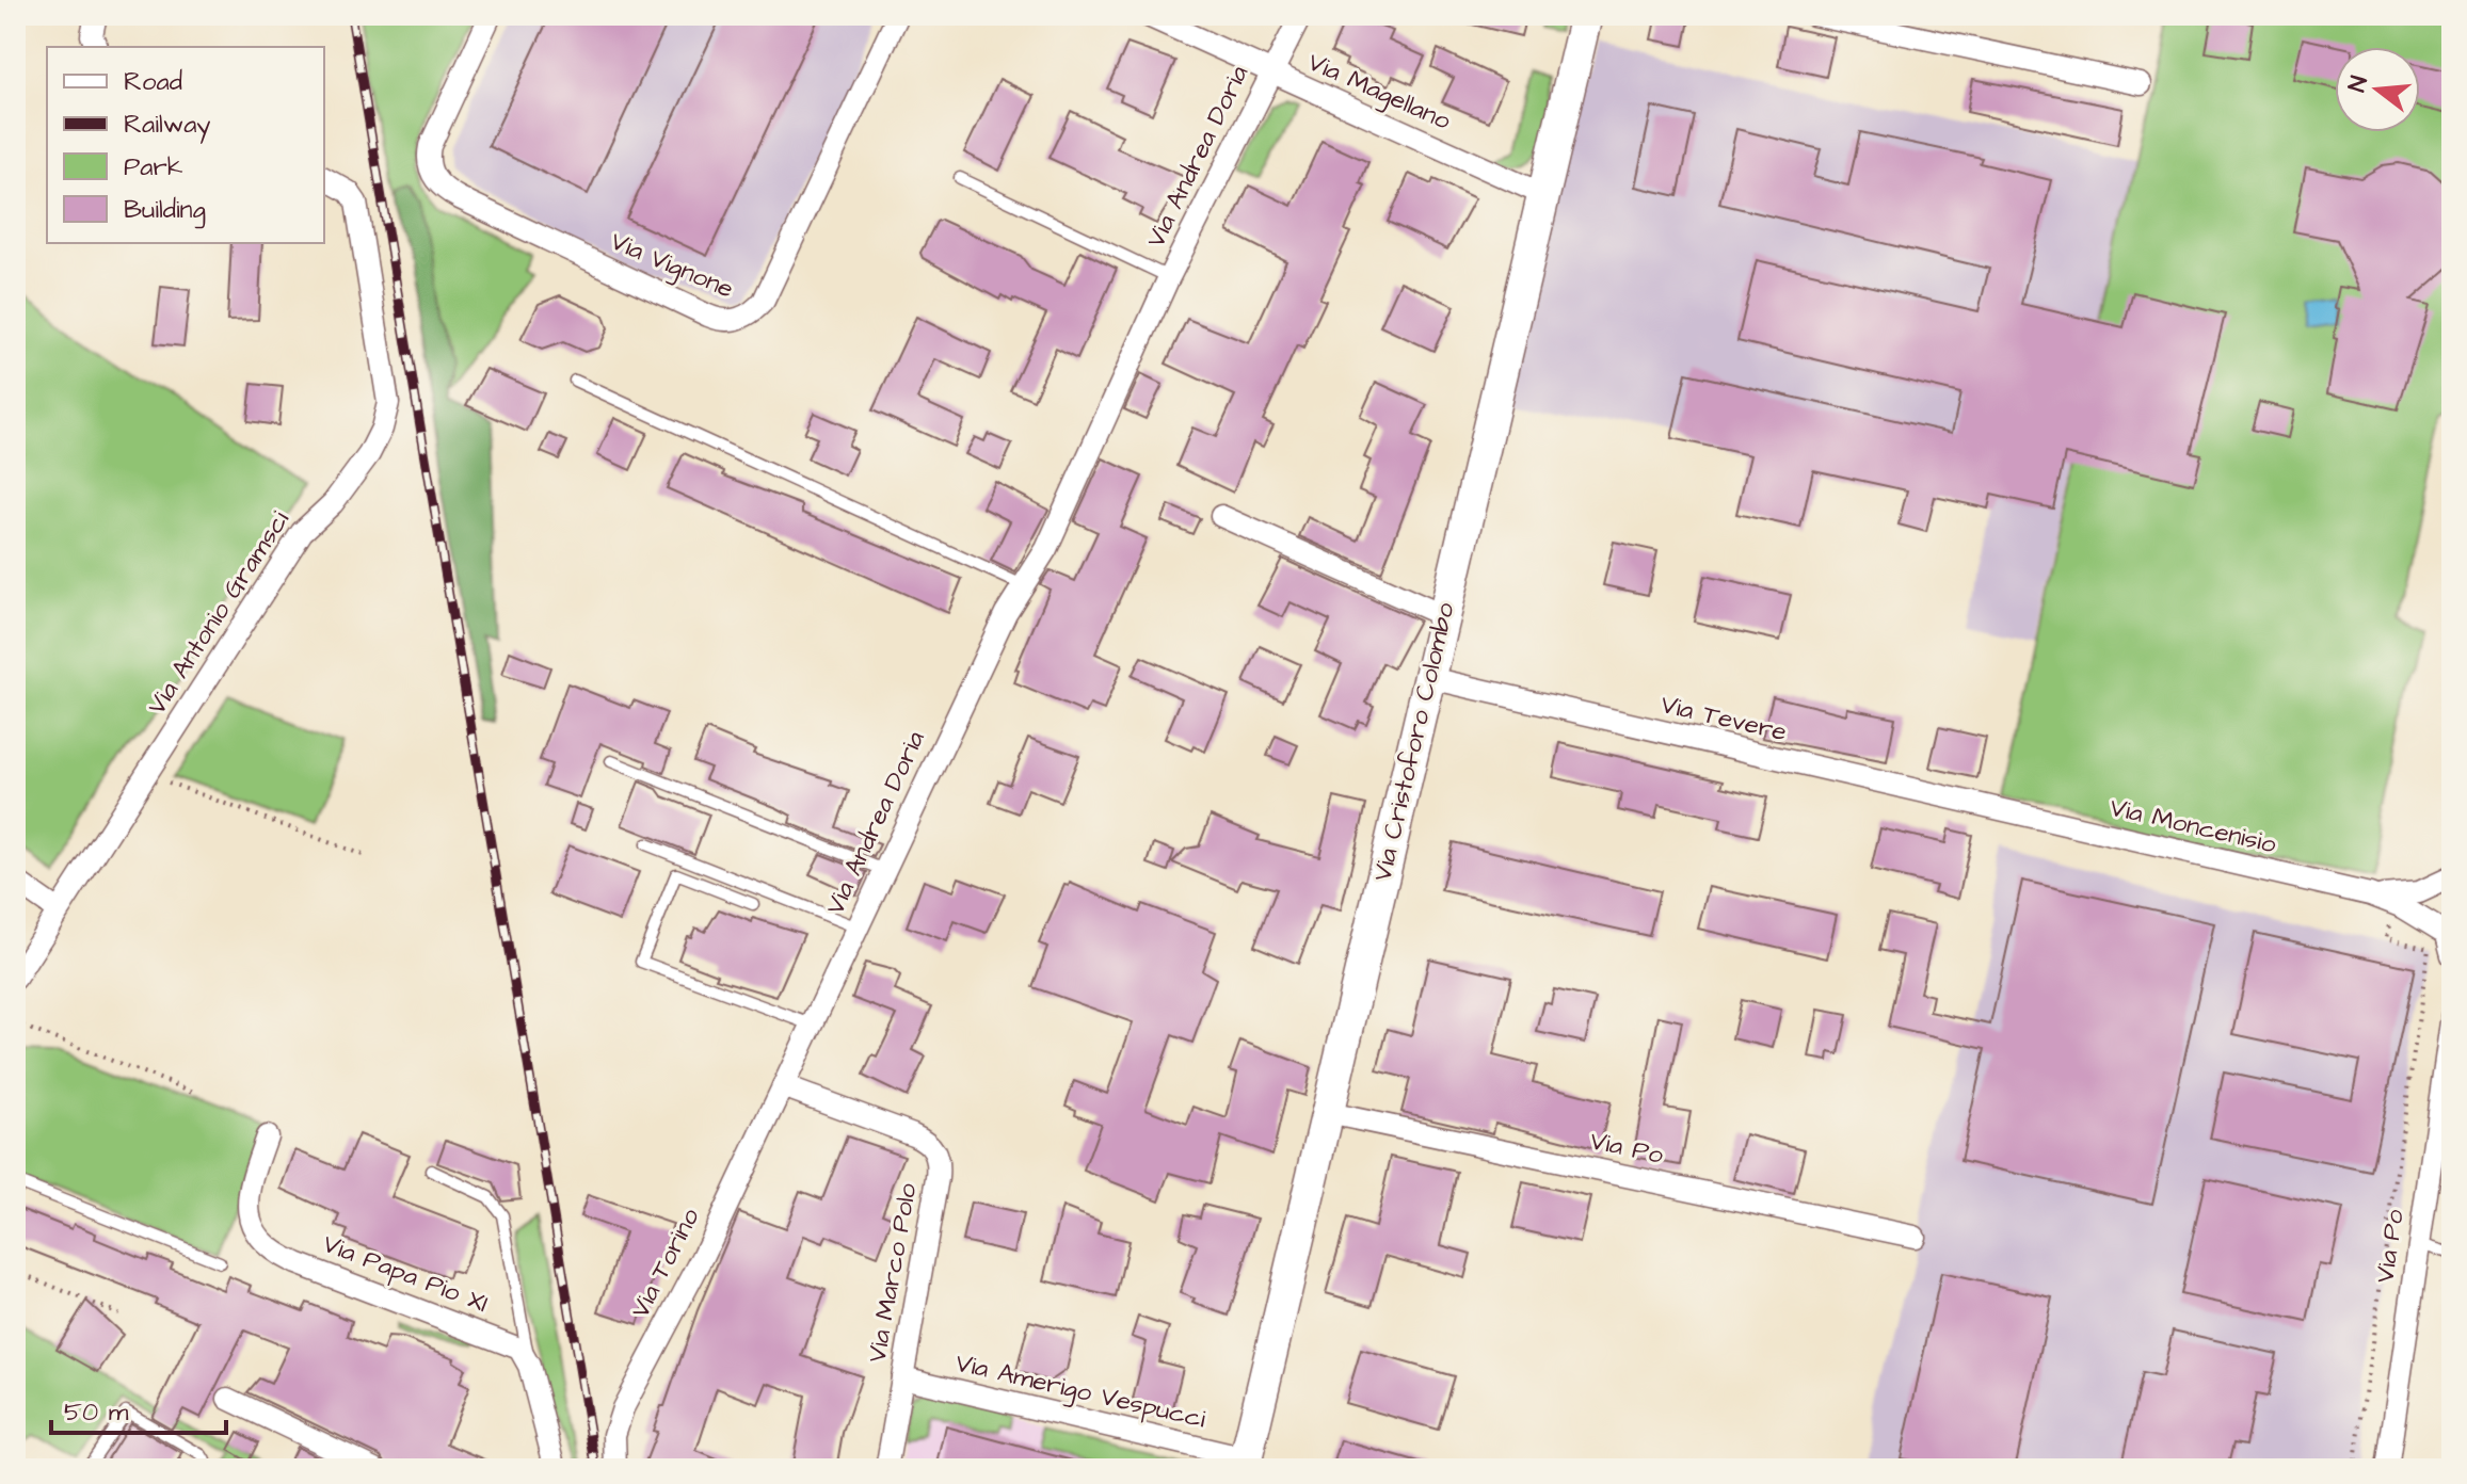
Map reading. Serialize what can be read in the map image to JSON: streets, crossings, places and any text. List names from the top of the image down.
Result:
{
  "streets": {
    "street": [
      "Via Magellano",
      "Via Andrea Doria",
      "Via Vignone",
      "Via Antonio Gramsci",
      "Via Tevere",
      "Via Cristoforo Colombo",
      "Via Moncenisio",
      "Via Po",
      "Via Torino",
      "Via Marco Polo",
      "Via Papa Pio XI",
      "Via Amerigo Vespucci"
    ]
  },
  "crossings": [
    ["Via Magellano", "Via Andrea Doria"],
    ["Via Magellano", "Via Cristoforo Colombo"],
    ["Via Andrea Doria", "Via Torino"],
    ["Via Andrea Doria", "Via Marco Polo"],
    ["Via Tevere", "Via Cristoforo Colombo"],
    ["Via Tevere", "Via Moncenisio"],
    ["Via Cristoforo Colombo", "Via Po"],
    ["Via Cristoforo Colombo", "Via Amerigo Vespucci"],
    ["Via Torino", "Via Marco Polo"],
    ["Via Marco Polo", "Via Amerigo Vespucci"]
  ],
  "legend": [
    "Road",
    "Railway",
    "Park",
    "Building"
  ],
  "scale_bar": "50 m",
  "north": "left"
}
